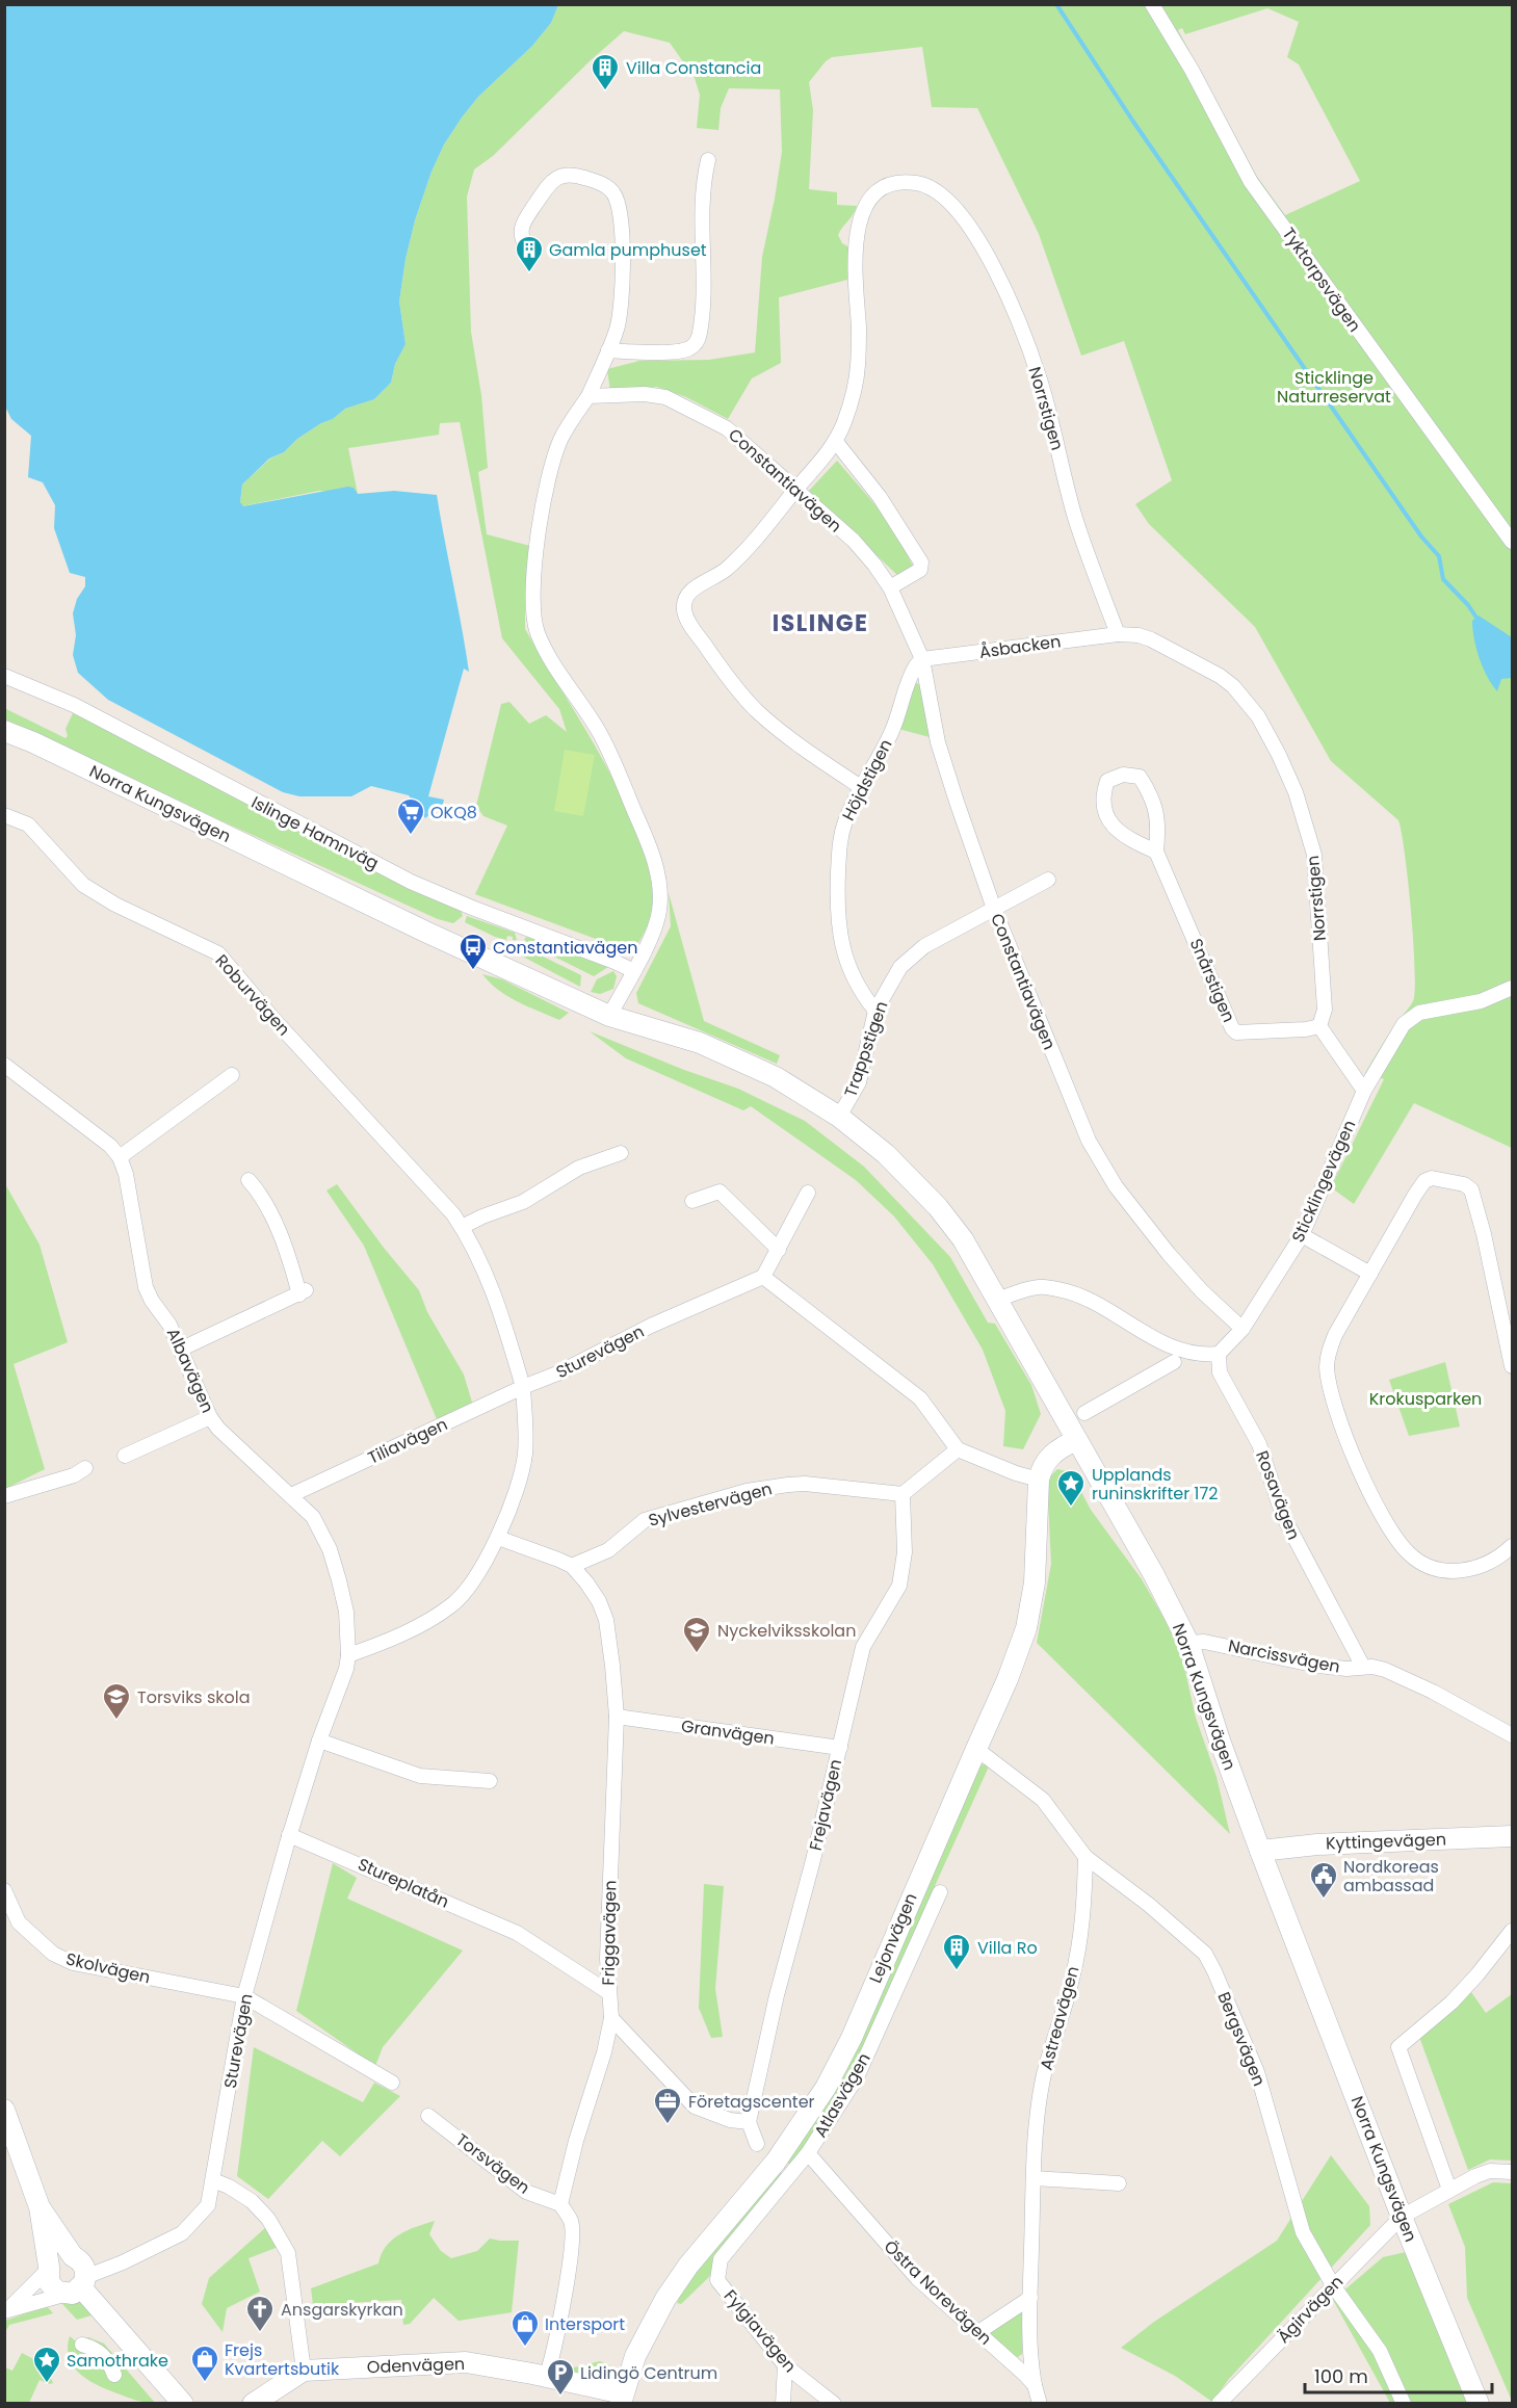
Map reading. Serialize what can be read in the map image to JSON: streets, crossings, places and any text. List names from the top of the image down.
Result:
{
  "streets": {
    "main road": [
      "Norra Kungsvägen",
      "Kyttingevägen",
      "Lejonvägen",
      "Odenvägen"
    ],
    "street": [
      "Tyktorpsvägen",
      "Norrstigen",
      "Constantiavägen",
      "Åsbacken",
      "Höjdstigen",
      "Islinge Hamnväg",
      "Snårstigen",
      "Roburvägen",
      "Trappstigen",
      "Sticklingevägen",
      "Sturevägen",
      "Albavägen",
      "Tiliavägen",
      "Rosavägen",
      "Sylvestervägen",
      "Narcissvägen",
      "Granvägen",
      "Frejavägen",
      "Stureplatån",
      "Friggavägen",
      "Skolvägen",
      "Astreavägen",
      "Bergsvägen",
      "Atlasvägen",
      "Torsvägen",
      "Östra Norevägen",
      "Ägirvägen",
      "Fylgiavägen"
    ]
  },
  "crossings": [
    ["Norrstigen", "Constantiavägen"],
    ["Norrstigen", "Åsbacken"],
    ["Norrstigen", "Höjdstigen"],
    ["Norrstigen", "Snårstigen"],
    ["Constantiavägen", "Åsbacken"],
    ["Constantiavägen", "Höjdstigen"],
    ["Constantiavägen", "Trappstigen"],
    ["Constantiavägen", "Sticklingevägen"],
    ["Åsbacken", "Höjdstigen"],
    ["Höjdstigen", "Trappstigen"],
    ["Norra Kungsvägen", "Trappstigen"],
    ["Norra Kungsvägen", "Narcissvägen"],
    ["Norra Kungsvägen", "Kyttingevägen"],
    ["Norra Kungsvägen", "Lejonvägen"],
    ["Norra Kungsvägen", "Ägirvägen"],
    ["Roburvägen", "Sturevägen"],
    ["Roburvägen", "Tiliavägen"],
    ["Sticklingevägen", "Rosavägen"],
    ["Sturevägen", "Albavägen"],
    ["Sturevägen", "Tiliavägen"],
    ["Sturevägen", "Stureplatån"],
    ["Sturevägen", "Skolvägen"],
    ["Albavägen", "Tiliavägen"],
    ["Rosavägen", "Narcissvägen"],
    ["Sylvestervägen", "Frejavägen"],
    ["Sylvestervägen", "Friggavägen"],
    ["Granvägen", "Frejavägen"],
    ["Granvägen", "Friggavägen"],
    ["Stureplatån", "Friggavägen"],
    ["Friggavägen", "Torsvägen"],
    ["Lejonvägen", "Bergsvägen"],
    ["Lejonvägen", "Odenvägen"],
    ["Astreavägen", "Bergsvägen"],
    ["Astreavägen", "Östra Norevägen"],
    ["Bergsvägen", "Ägirvägen"],
    ["Atlasvägen", "Östra Norevägen"],
    ["Atlasvägen", "Fylgiavägen"]
  ],
  "districts": ["ISLINGE"],
  "parks": ["Sticklinge Naturreservat", "Krokusparken"],
  "places": {
    "building": ["Villa Constancia", "Gamla pumphuset", "Villa Ro"],
    "supermarket": ["OKQ8"],
    "bus stop": ["Constantiavägen"],
    "place": ["Upplands runinskrifter 172", "Samothrake"],
    "school or university": ["Nyckelviksskolan", "Torsviks skola"],
    "public building": ["Nordkoreas ambassad"],
    "office": ["Företagscenter"],
    "church": ["Ansgarskyrkan"],
    "shop": ["Intersport", "Frejs Kvartertsbutik"],
    "parking": ["Lidingö Centrum"]
  },
  "scale_bar": "100 m"
}
